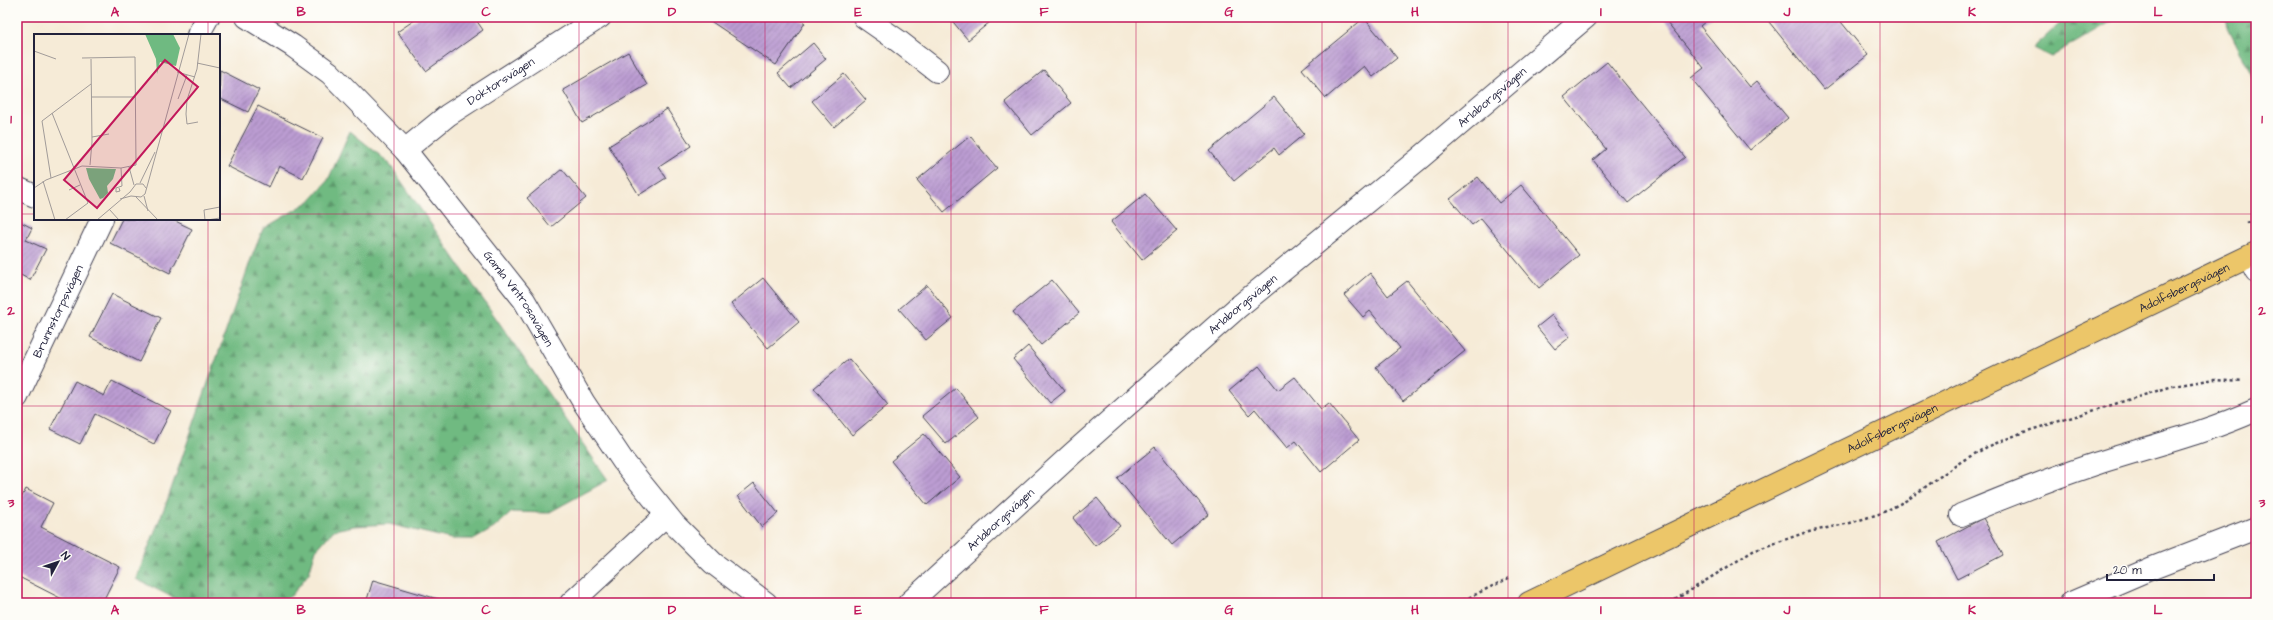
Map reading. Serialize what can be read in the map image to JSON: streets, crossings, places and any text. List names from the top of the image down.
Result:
{
  "streets": {
    "main road": ["Adolfsbergsvägen"],
    "street": [
      "Doktorsvägen",
      "Arlaborgsvägen",
      "Gamla Vintrosavägen",
      "Brunnstorpsvägen"
    ]
  },
  "crossings": [
    ["Doktorsvägen", "Gamla Vintrosavägen"]
  ],
  "scale_bar": "20 m",
  "north": "top right",
  "grid": {
    "columns": [
      "A",
      "B",
      "C",
      "D",
      "E",
      "F",
      "G",
      "H",
      "I",
      "J",
      "K",
      "L"
    ],
    "rows": ["1", "2", "3"]
  }
}
